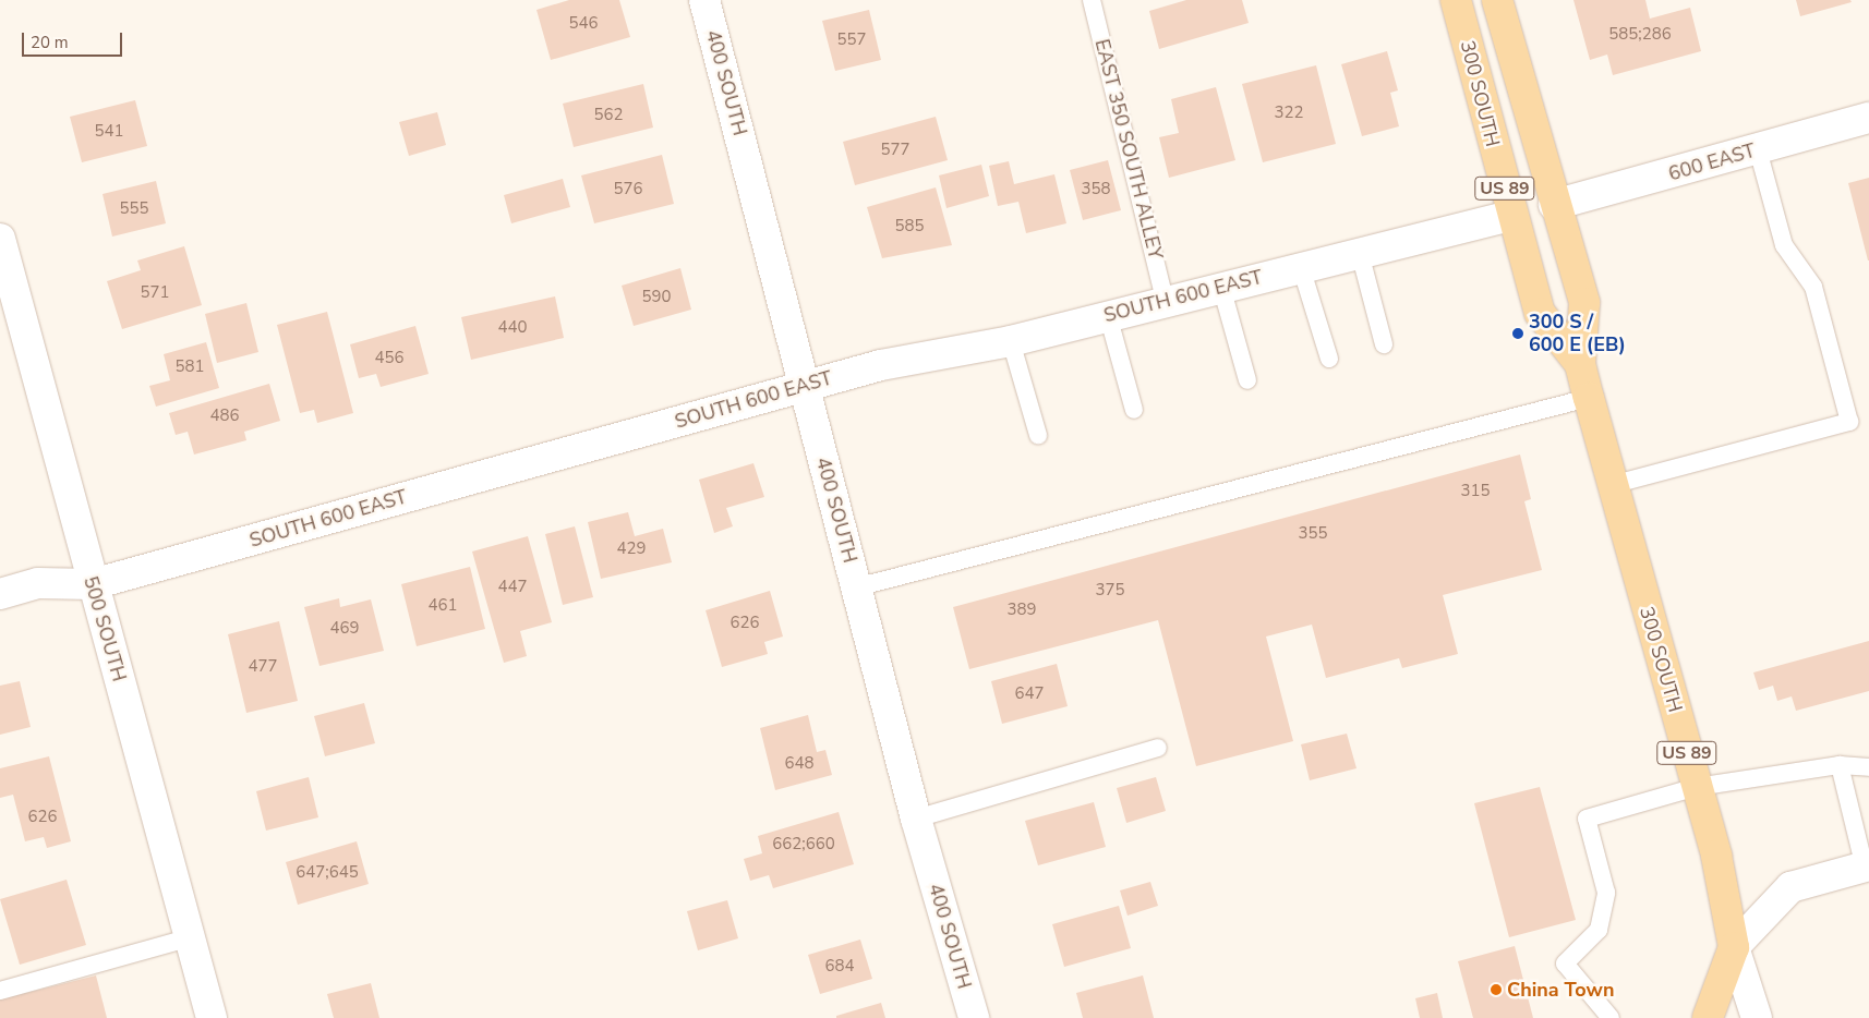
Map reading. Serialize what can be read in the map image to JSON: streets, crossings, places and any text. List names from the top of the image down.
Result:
{
  "streets": {
    "main road": ["300 SOUTH", "US 89"],
    "street": [
      "400 SOUTH",
      "600 EAST",
      "SOUTH 600 EAST",
      "500 SOUTH"
    ],
    "lane": ["EAST 350 SOUTH ALLEY"]
  },
  "crossings": [
    ["400 SOUTH", "SOUTH 600 EAST"],
    ["300 SOUTH", "600 EAST"],
    ["300 SOUTH", "SOUTH 600 EAST"],
    ["EAST 350 SOUTH ALLEY", "SOUTH 600 EAST"],
    ["SOUTH 600 EAST", "500 SOUTH"]
  ],
  "places": ["300 S / 600 E (EB)", "China Town"],
  "house_numbers": [
    "546",
    "585;286",
    "557",
    "322",
    "562",
    "541",
    "577",
    "576",
    "358",
    "555",
    "585",
    "571",
    "590",
    "440",
    "456",
    "581",
    "486",
    "315",
    "355",
    "429",
    "447",
    "375",
    "461",
    "389",
    "626",
    "469",
    "477",
    "647",
    "648",
    "626",
    "662;660",
    "647;645",
    "684"
  ],
  "scale_bar": "20 m"
}
